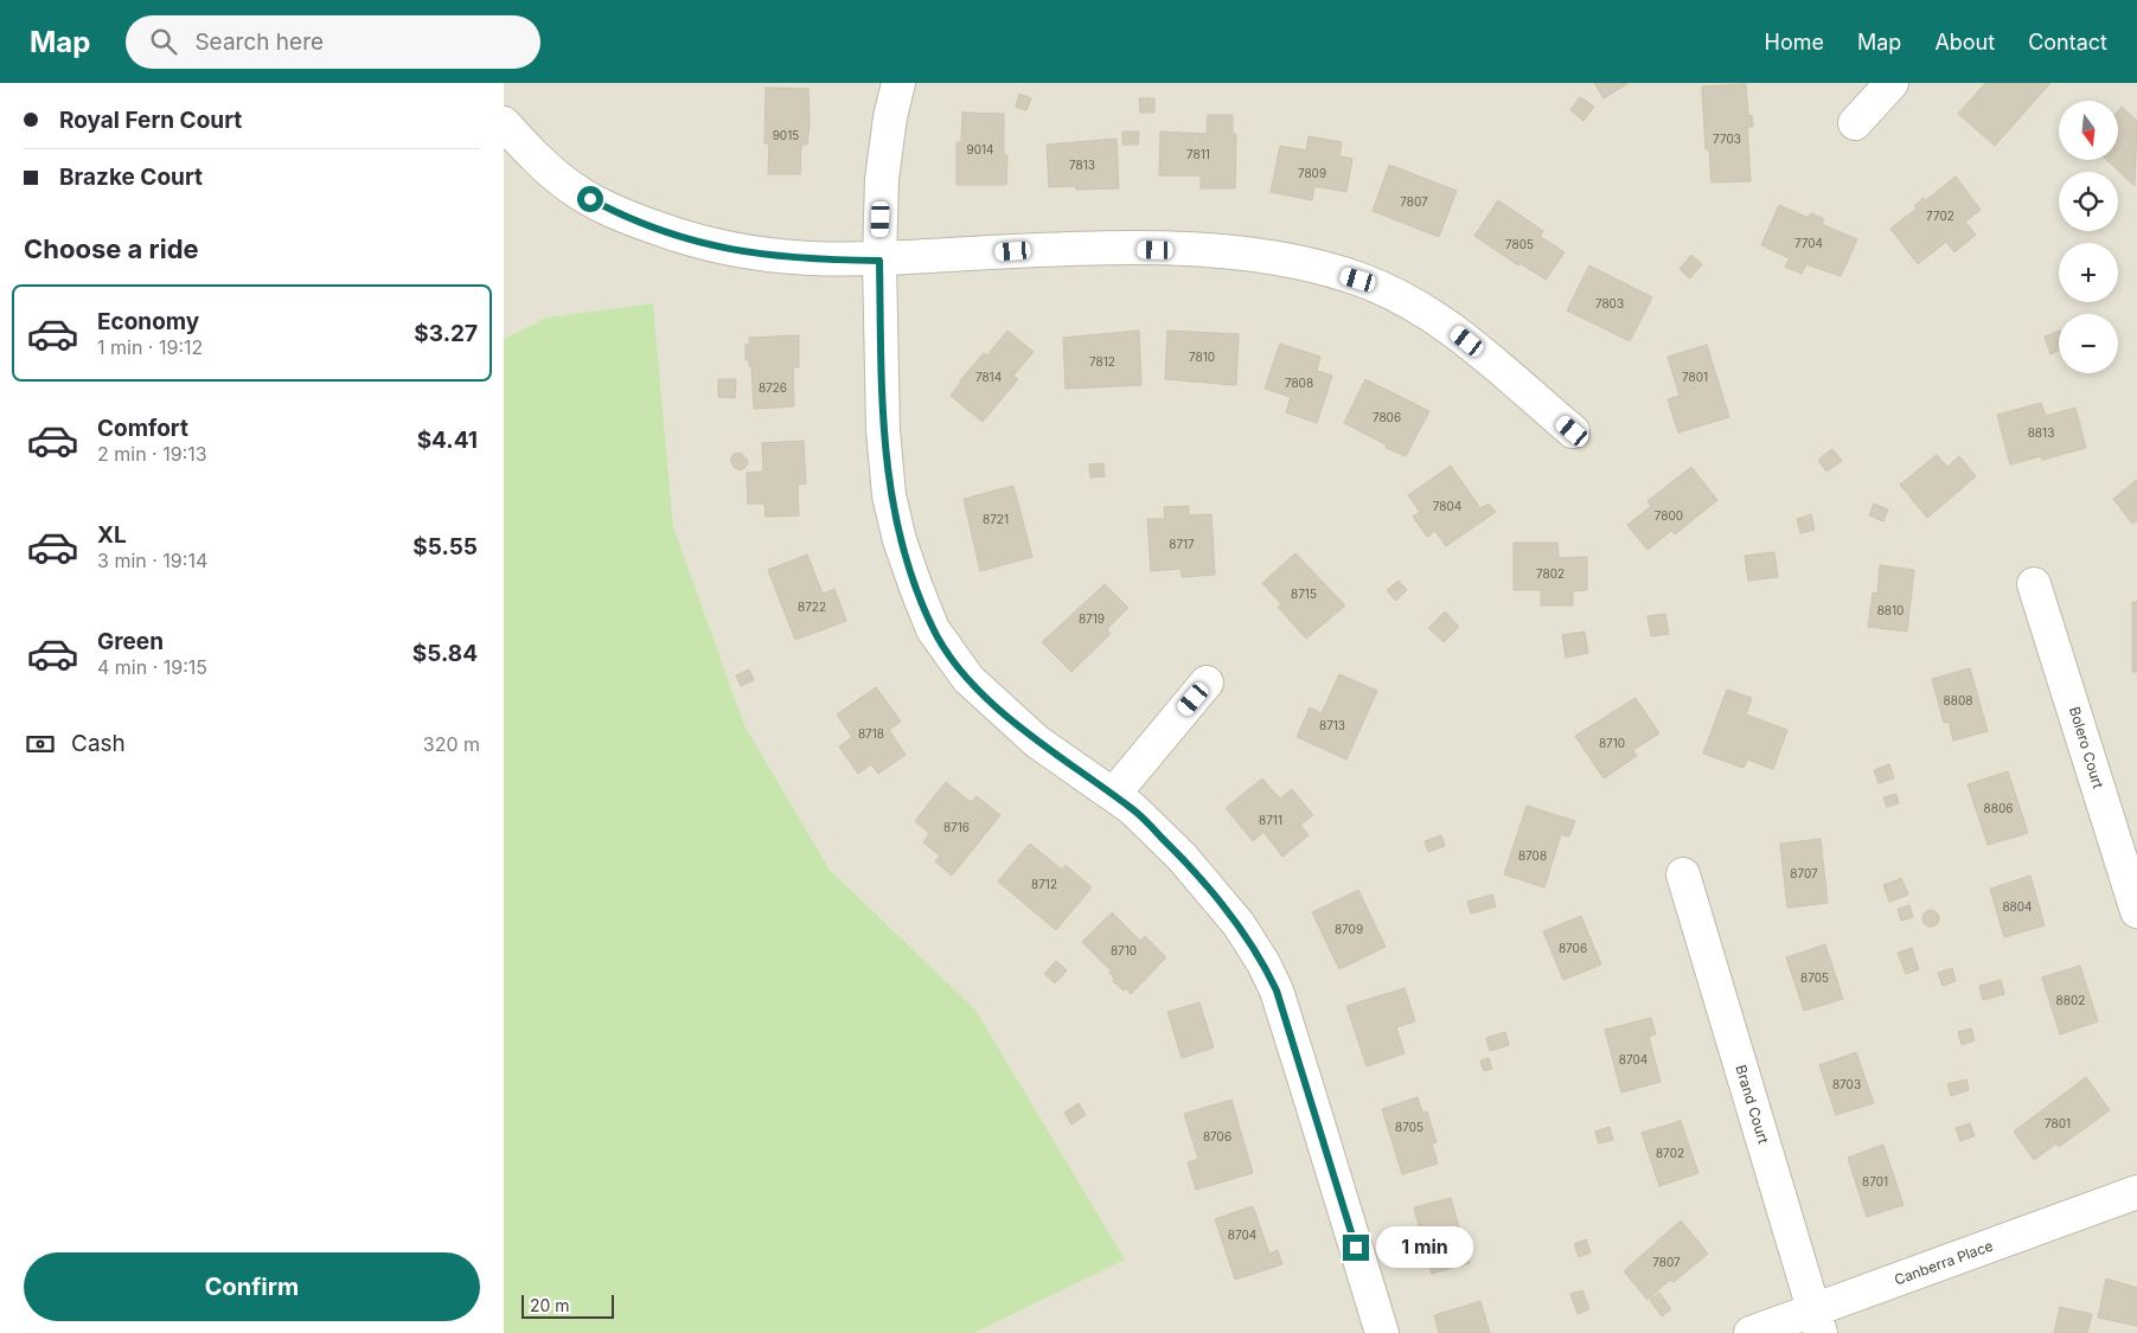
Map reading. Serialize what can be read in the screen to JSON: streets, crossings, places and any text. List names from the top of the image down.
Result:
{
  "streets": {
    "street": ["Bolero Court", "Brand Court", "Canberra Place"]
  },
  "crossings": [
    ["Brand Court", "Canberra Place"]
  ],
  "house_numbers": [
    "9015",
    "7703",
    "9014",
    "7811",
    "7813",
    "7809",
    "7807",
    "7702",
    "7704",
    "7805",
    "7803",
    "7810",
    "7812",
    "7814",
    "7801",
    "7808",
    "8726",
    "7806",
    "8813",
    "7804",
    "7800",
    "8721",
    "8717",
    "7802",
    "8715",
    "8722",
    "8810",
    "8719",
    "8808",
    "8713",
    "8718",
    "8710",
    "8806",
    "8711",
    "8716",
    "8708",
    "8707",
    "8712",
    "8804",
    "8709",
    "8706",
    "8710",
    "8705",
    "8802",
    "8704",
    "8703",
    "7801",
    "8705",
    "8706",
    "8702",
    "8701",
    "8704",
    "7807"
  ],
  "scale_bar": "20 m",
  "north": "bottom",
  "page": {
    "header": "Map",
    "search": "Search here",
    "nav": [
      "Home",
      "Map",
      "About",
      "Contact"
    ],
    "banner": ["Royal Fern Court", "Brazke Court"],
    "map_buttons": ["+", "−"],
    "heading": "Choose a ride",
    "list": [
      {
        "name": "Economy",
        "note": "1 min · 19:12",
        "value": "$3.27"
      },
      {
        "name": "Comfort",
        "note": "2 min · 19:13",
        "value": "$4.41"
      },
      {
        "name": "XL",
        "note": "3 min · 19:14",
        "value": "$5.55"
      },
      {
        "name": "Green",
        "note": "4 min · 19:15",
        "value": "$5.84"
      }
    ],
    "pay": ["Cash", "320 m"],
    "bubble": "1 min",
    "buttons": "Confirm",
    "scale": "20 m"
  }
}
